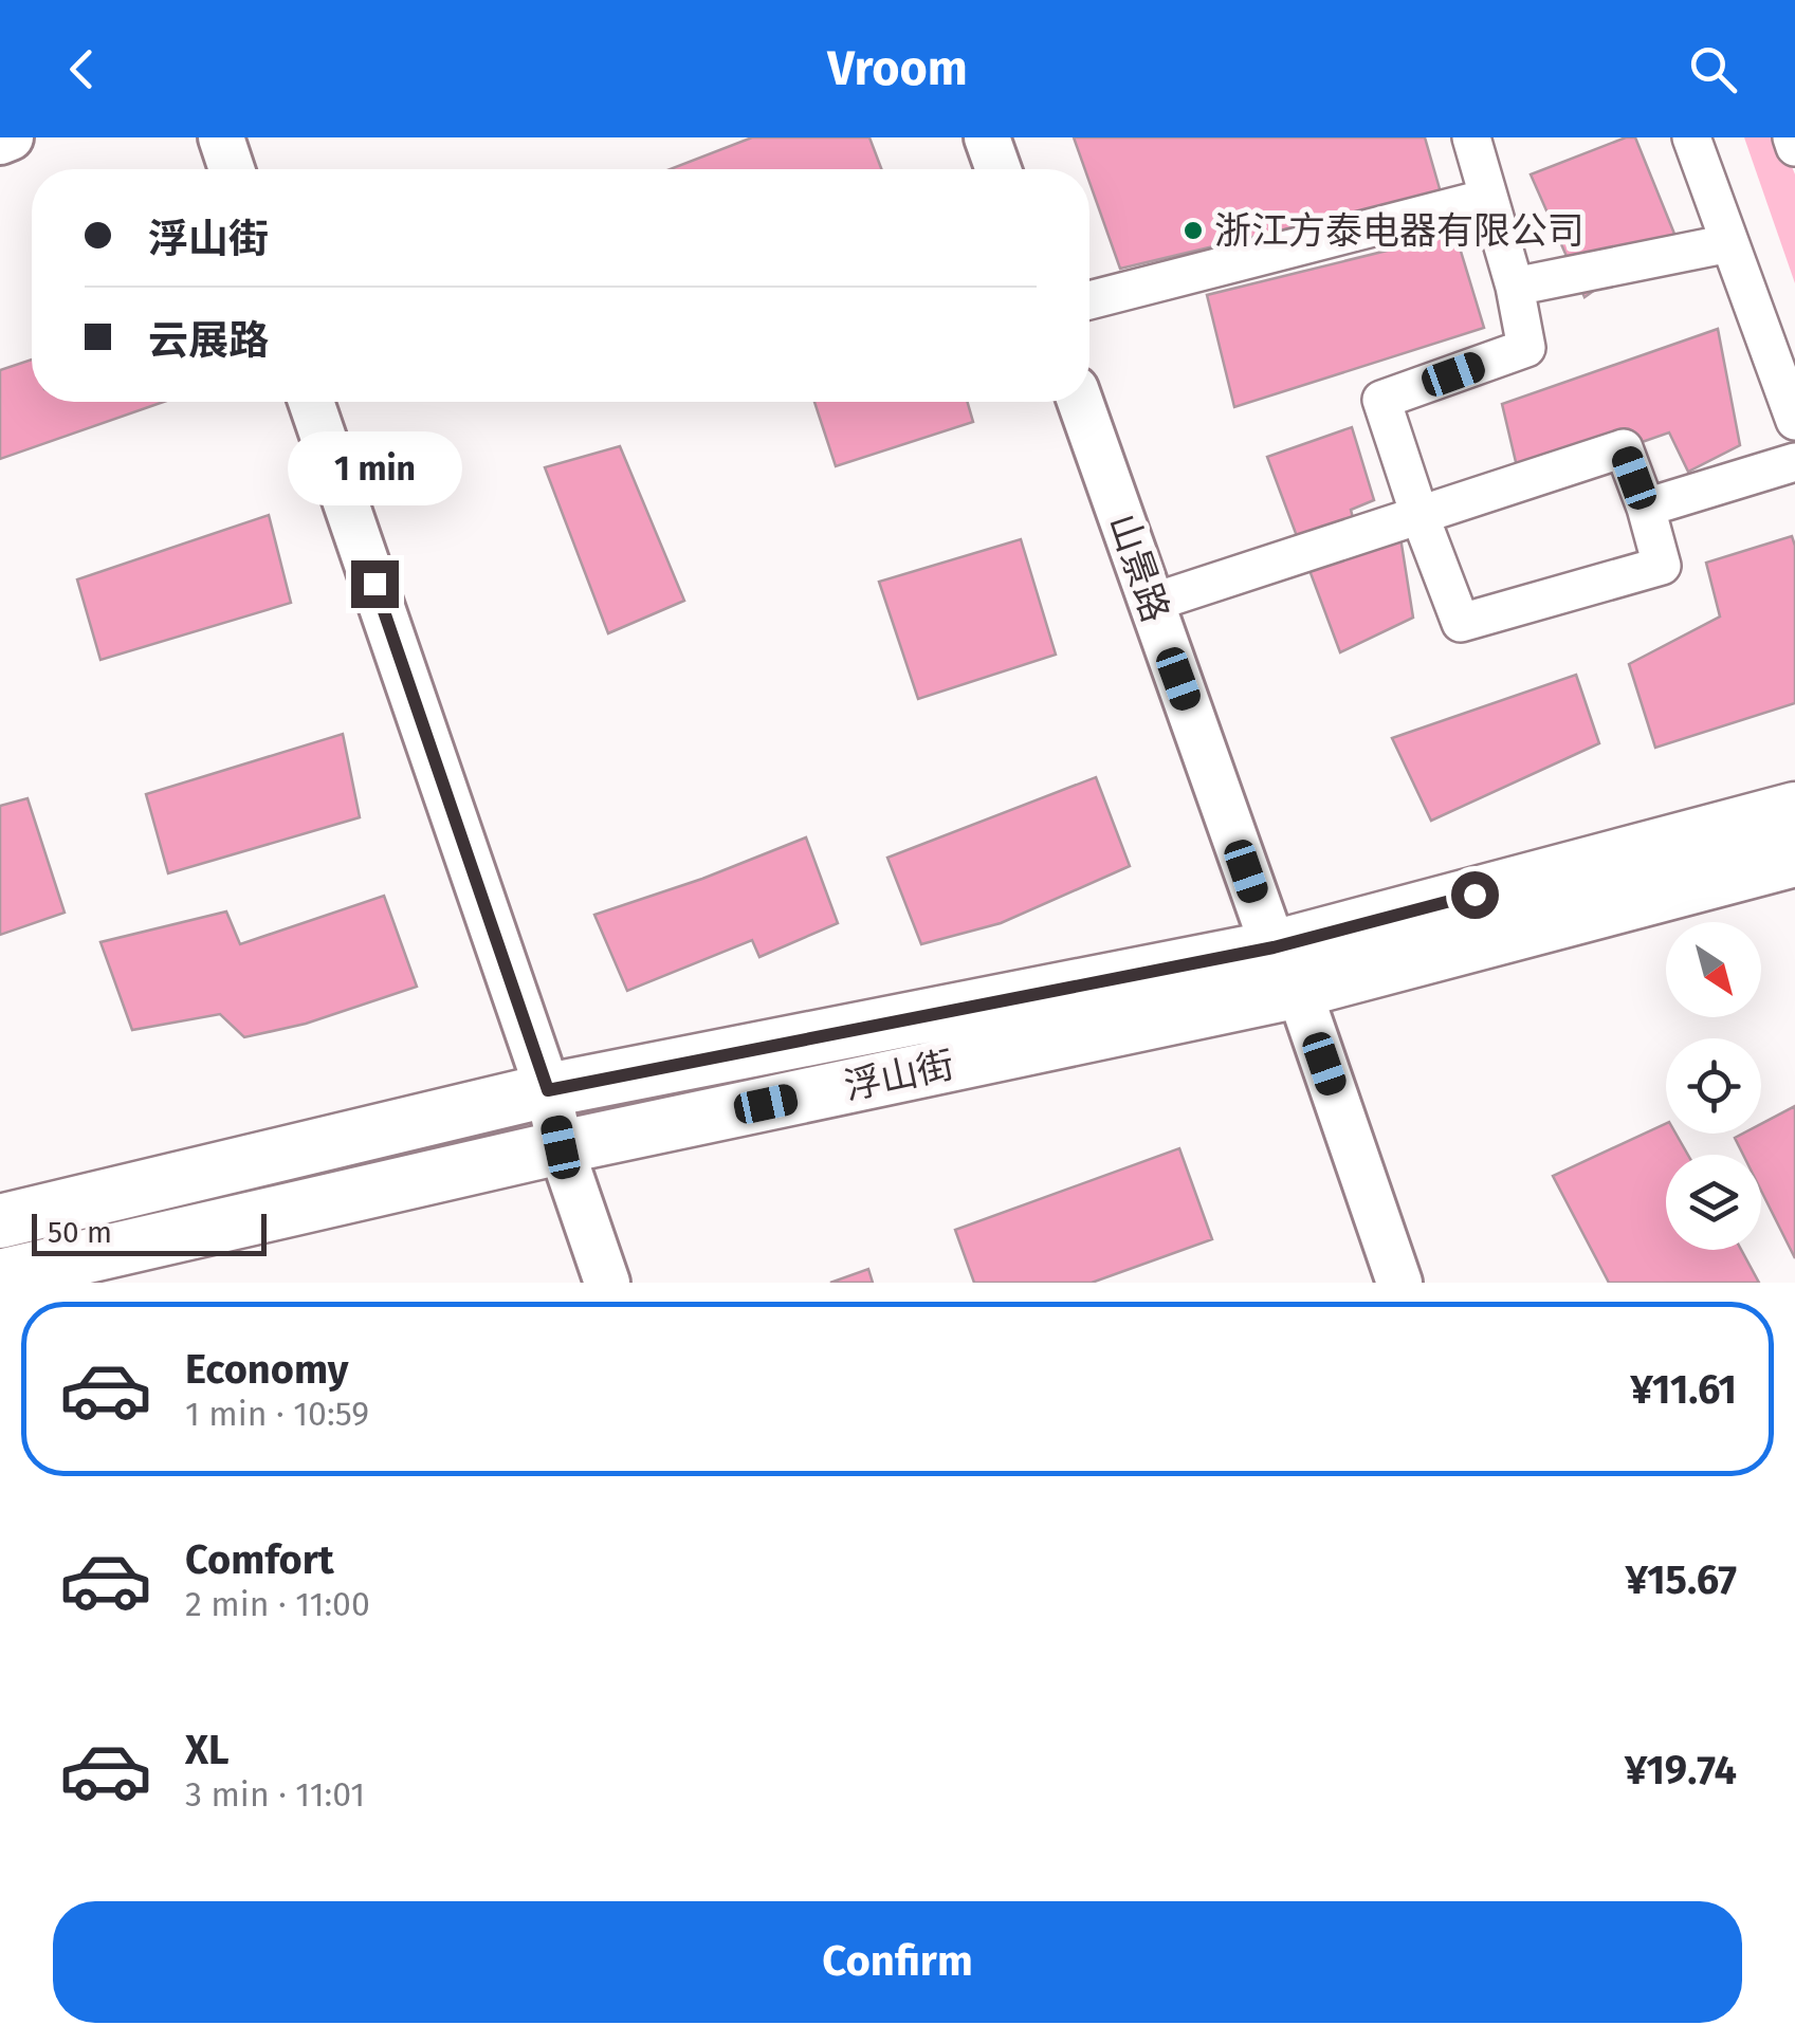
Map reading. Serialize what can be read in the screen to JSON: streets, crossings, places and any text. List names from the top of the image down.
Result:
{
  "streets": {
    "main road": ["浮山街"],
    "street": ["山景路"]
  },
  "crossings": [
    ["山景路", "浮山街"]
  ],
  "places": ["浙江方泰电器有限公司"],
  "scale_bar": "50 m",
  "north": "bottom right",
  "page": {
    "header": "Vroom",
    "banner": ["浮山街", "云展路"],
    "bubble": "1 min",
    "scale": "50 m",
    "list": [
      {
        "name": "Economy",
        "note": "1 min · 10:59",
        "value": "¥11.61"
      },
      {
        "name": "Comfort",
        "note": "2 min · 11:00",
        "value": "¥15.67"
      },
      {
        "name": "XL",
        "note": "3 min · 11:01",
        "value": "¥19.74"
      }
    ],
    "buttons": "Confirm"
  }
}
